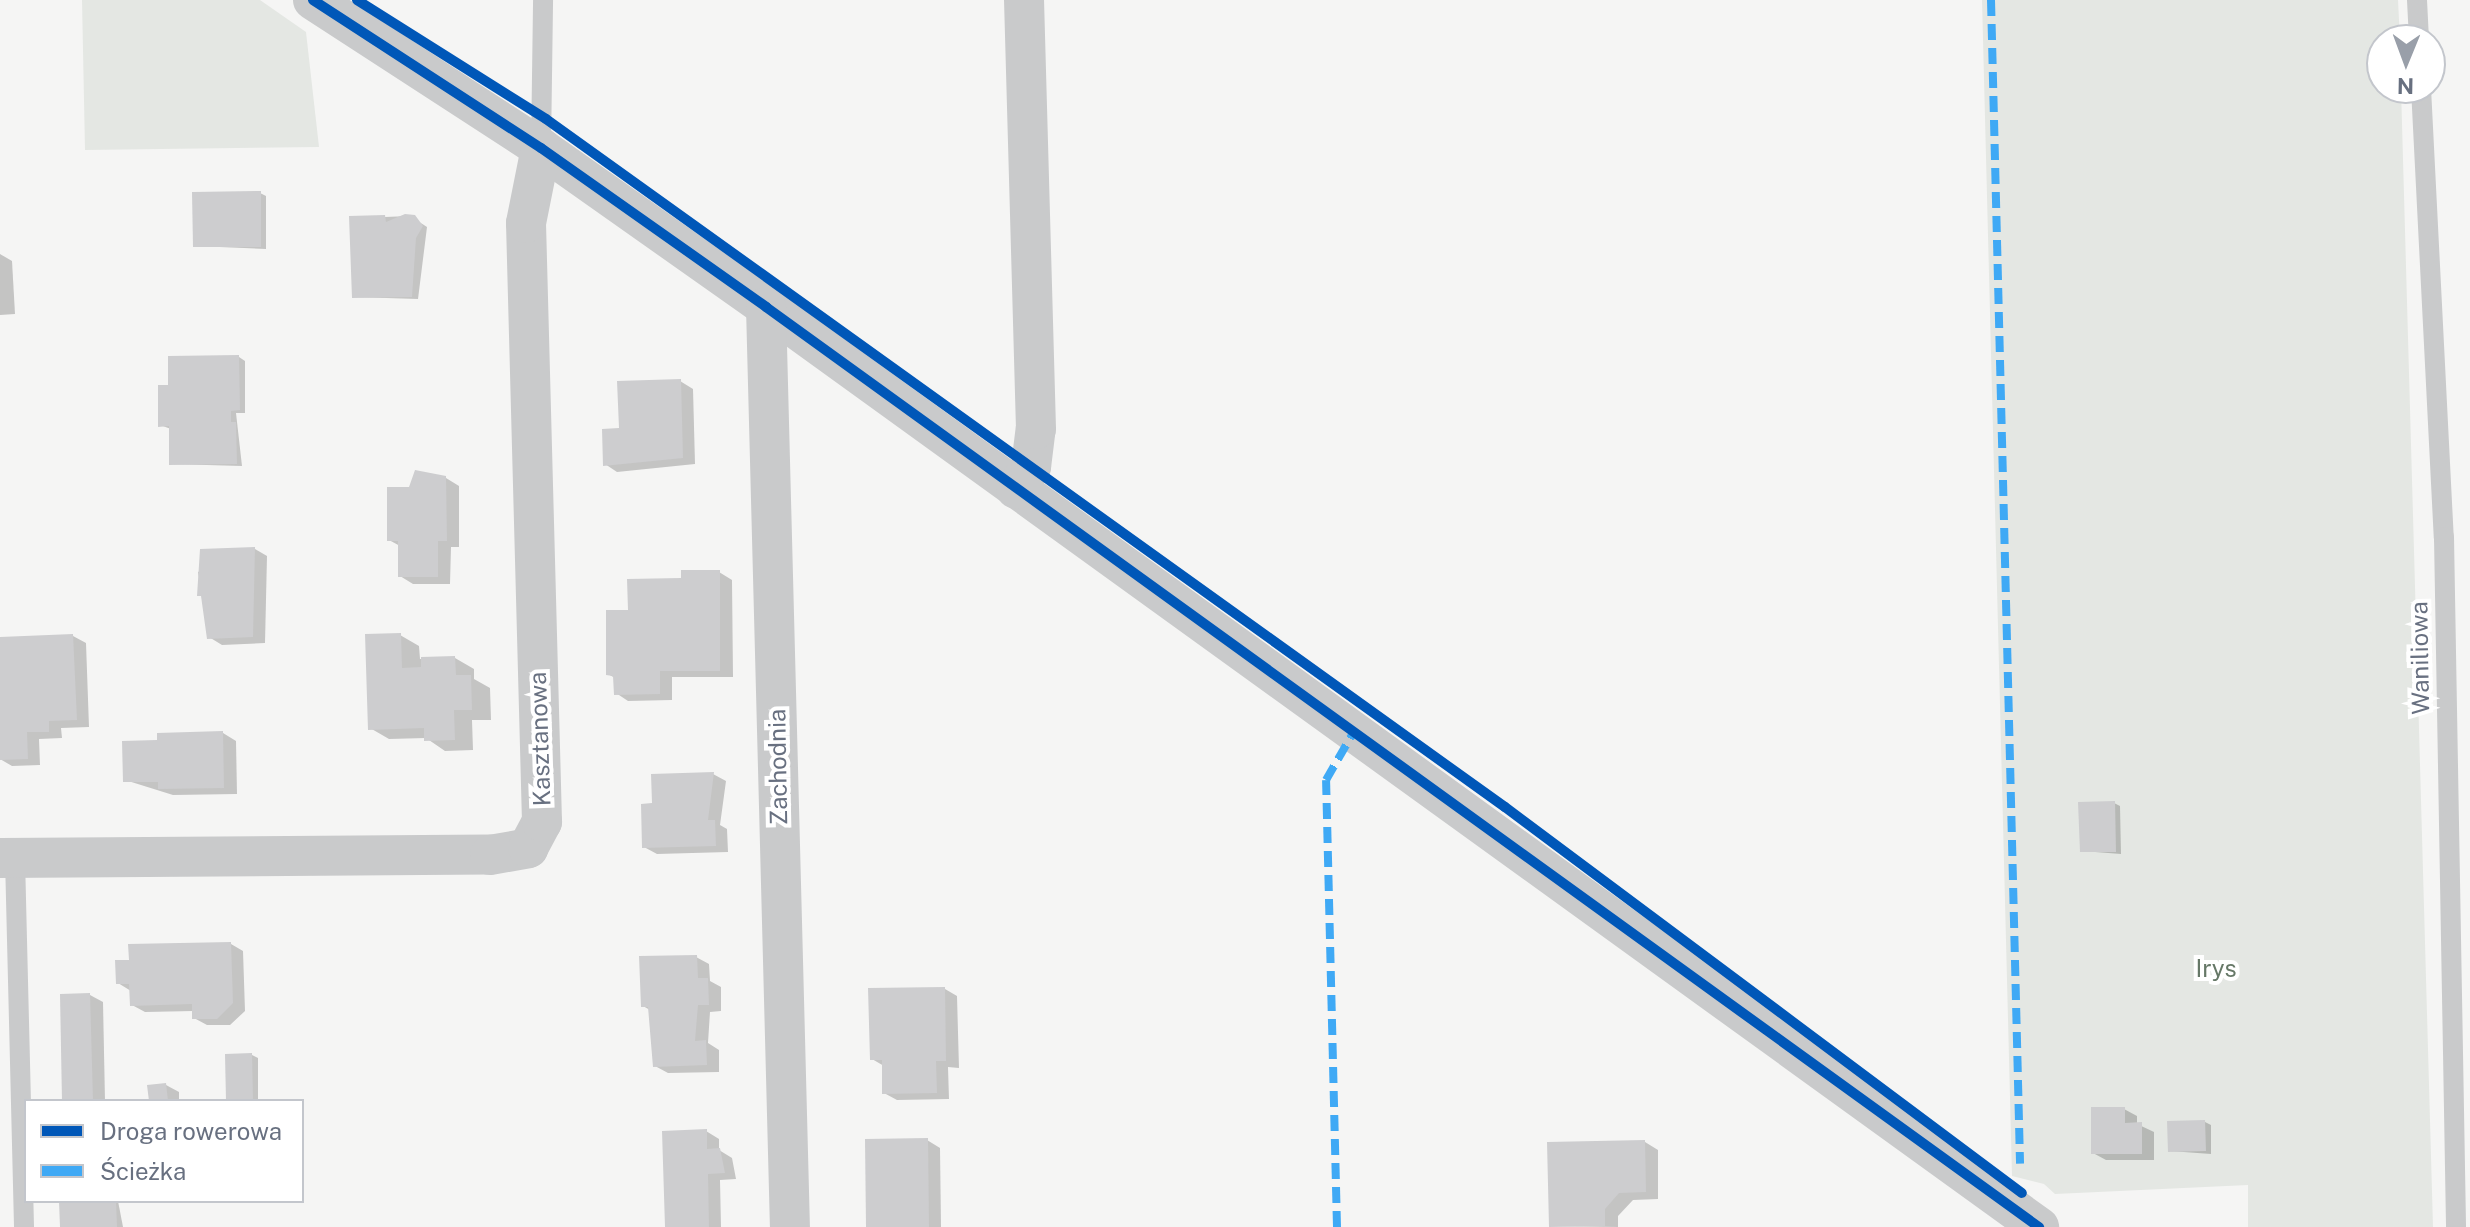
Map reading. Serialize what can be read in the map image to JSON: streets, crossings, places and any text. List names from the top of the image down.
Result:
{
  "streets": {
    "street": ["Kasztanowa", "Zachodnia"],
    "lane": ["Waniliowa"]
  },
  "parks": ["Irys"],
  "legend": ["Droga rowerowa", "Ścieżka"],
  "north": "bottom"
}
